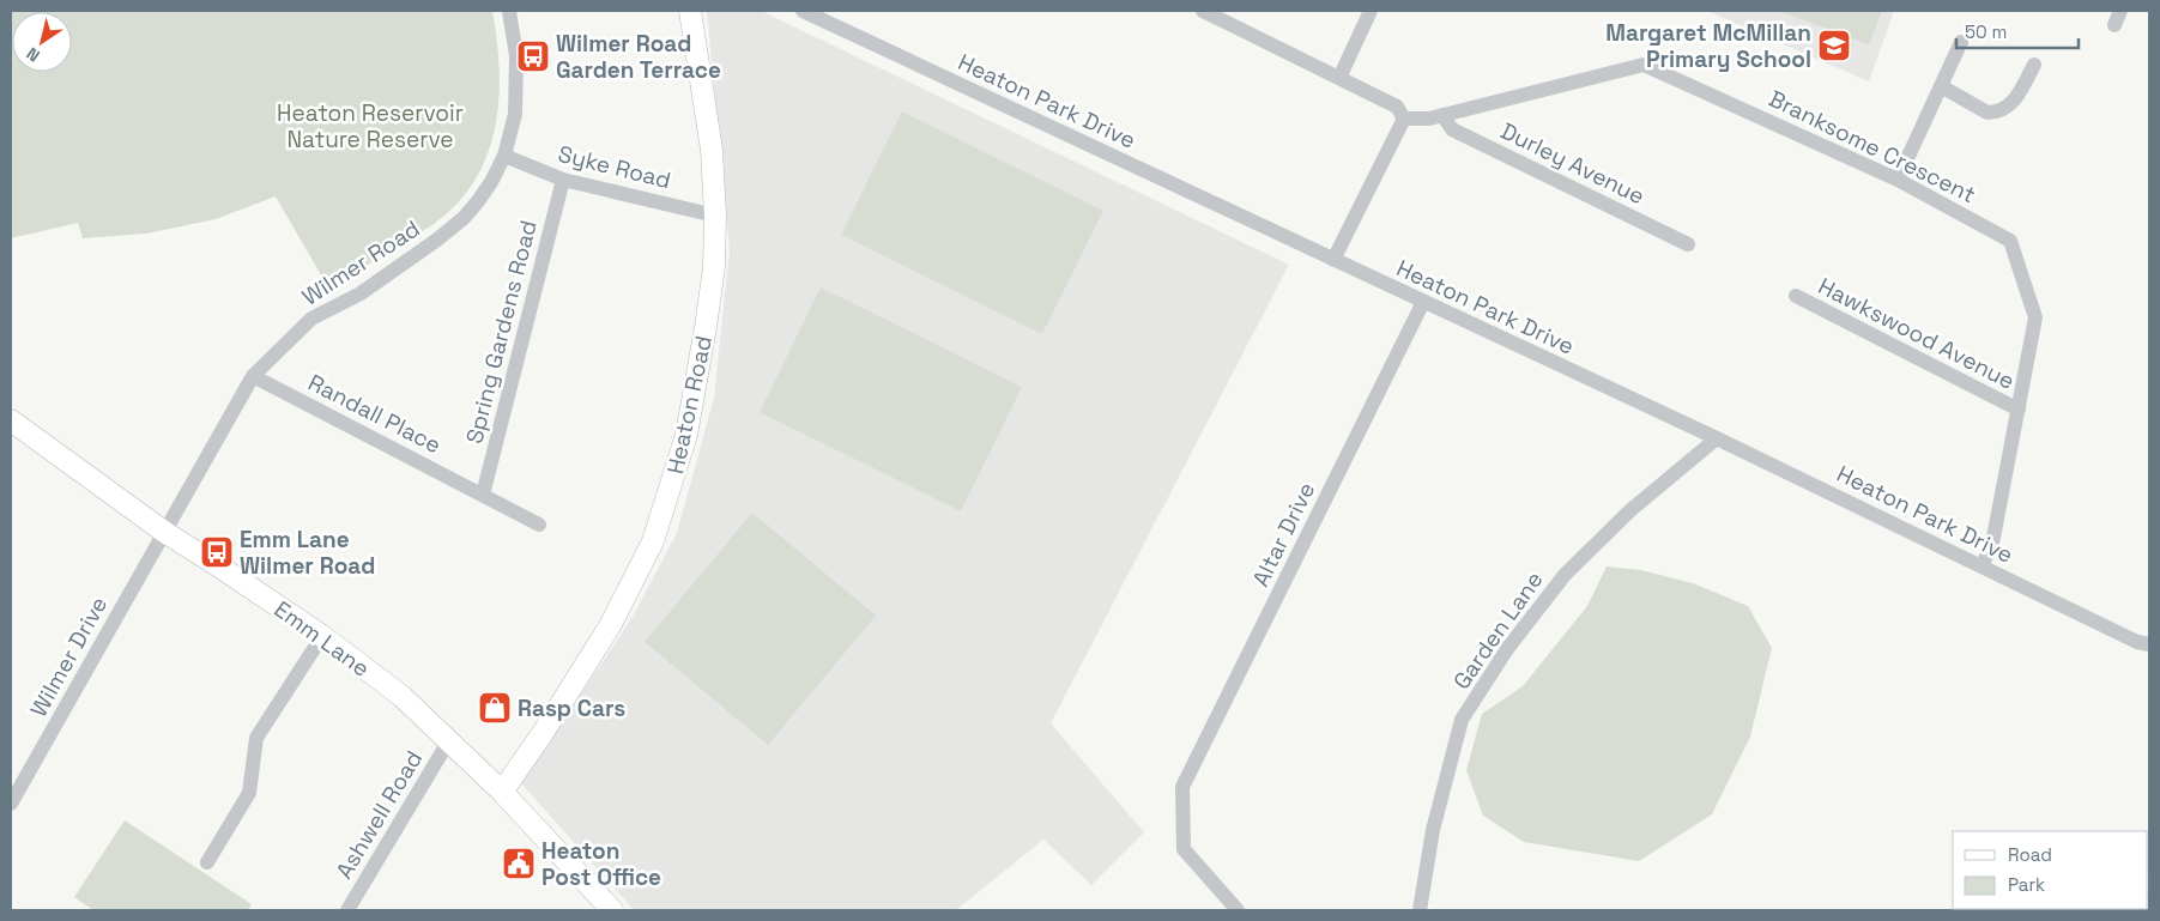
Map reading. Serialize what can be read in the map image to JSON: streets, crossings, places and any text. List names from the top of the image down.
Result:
{
  "streets": {
    "street": [
      "Heaton Park Drive",
      "Branksome Crescent",
      "Durley Avenue",
      "Syke Road",
      "Wilmer Road",
      "Spring Gardens Road",
      "Hawkswood Avenue",
      "Heaton Road",
      "Randall Place",
      "Altar Drive",
      "Garden Lane",
      "Emm Lane",
      "Wilmer Drive",
      "Ashwell Road"
    ]
  },
  "crossings": [
    ["Heaton Park Drive", "Branksome Crescent"],
    ["Heaton Park Drive", "Altar Drive"],
    ["Heaton Park Drive", "Garden Lane"],
    ["Branksome Crescent", "Durley Avenue"],
    ["Branksome Crescent", "Hawkswood Avenue"],
    ["Syke Road", "Wilmer Road"],
    ["Syke Road", "Spring Gardens Road"],
    ["Syke Road", "Heaton Road"],
    ["Wilmer Road", "Randall Place"],
    ["Wilmer Road", "Emm Lane"],
    ["Wilmer Road", "Wilmer Drive"],
    ["Spring Gardens Road", "Randall Place"],
    ["Heaton Road", "Emm Lane"],
    ["Emm Lane", "Wilmer Drive"],
    ["Emm Lane", "Ashwell Road"]
  ],
  "parks": ["Heaton Reservoir Nature Reserve"],
  "places": {
    "school or university": ["Margaret McMillan Primary School"],
    "bus stop": ["Wilmer Road Garden Terrace", "Emm Lane Wilmer Road"],
    "shop": ["Rasp Cars"],
    "public building": ["Heaton Post Office"]
  },
  "legend": ["Road", "Park"],
  "scale_bar": "50 m",
  "north": "bottom left"
}
